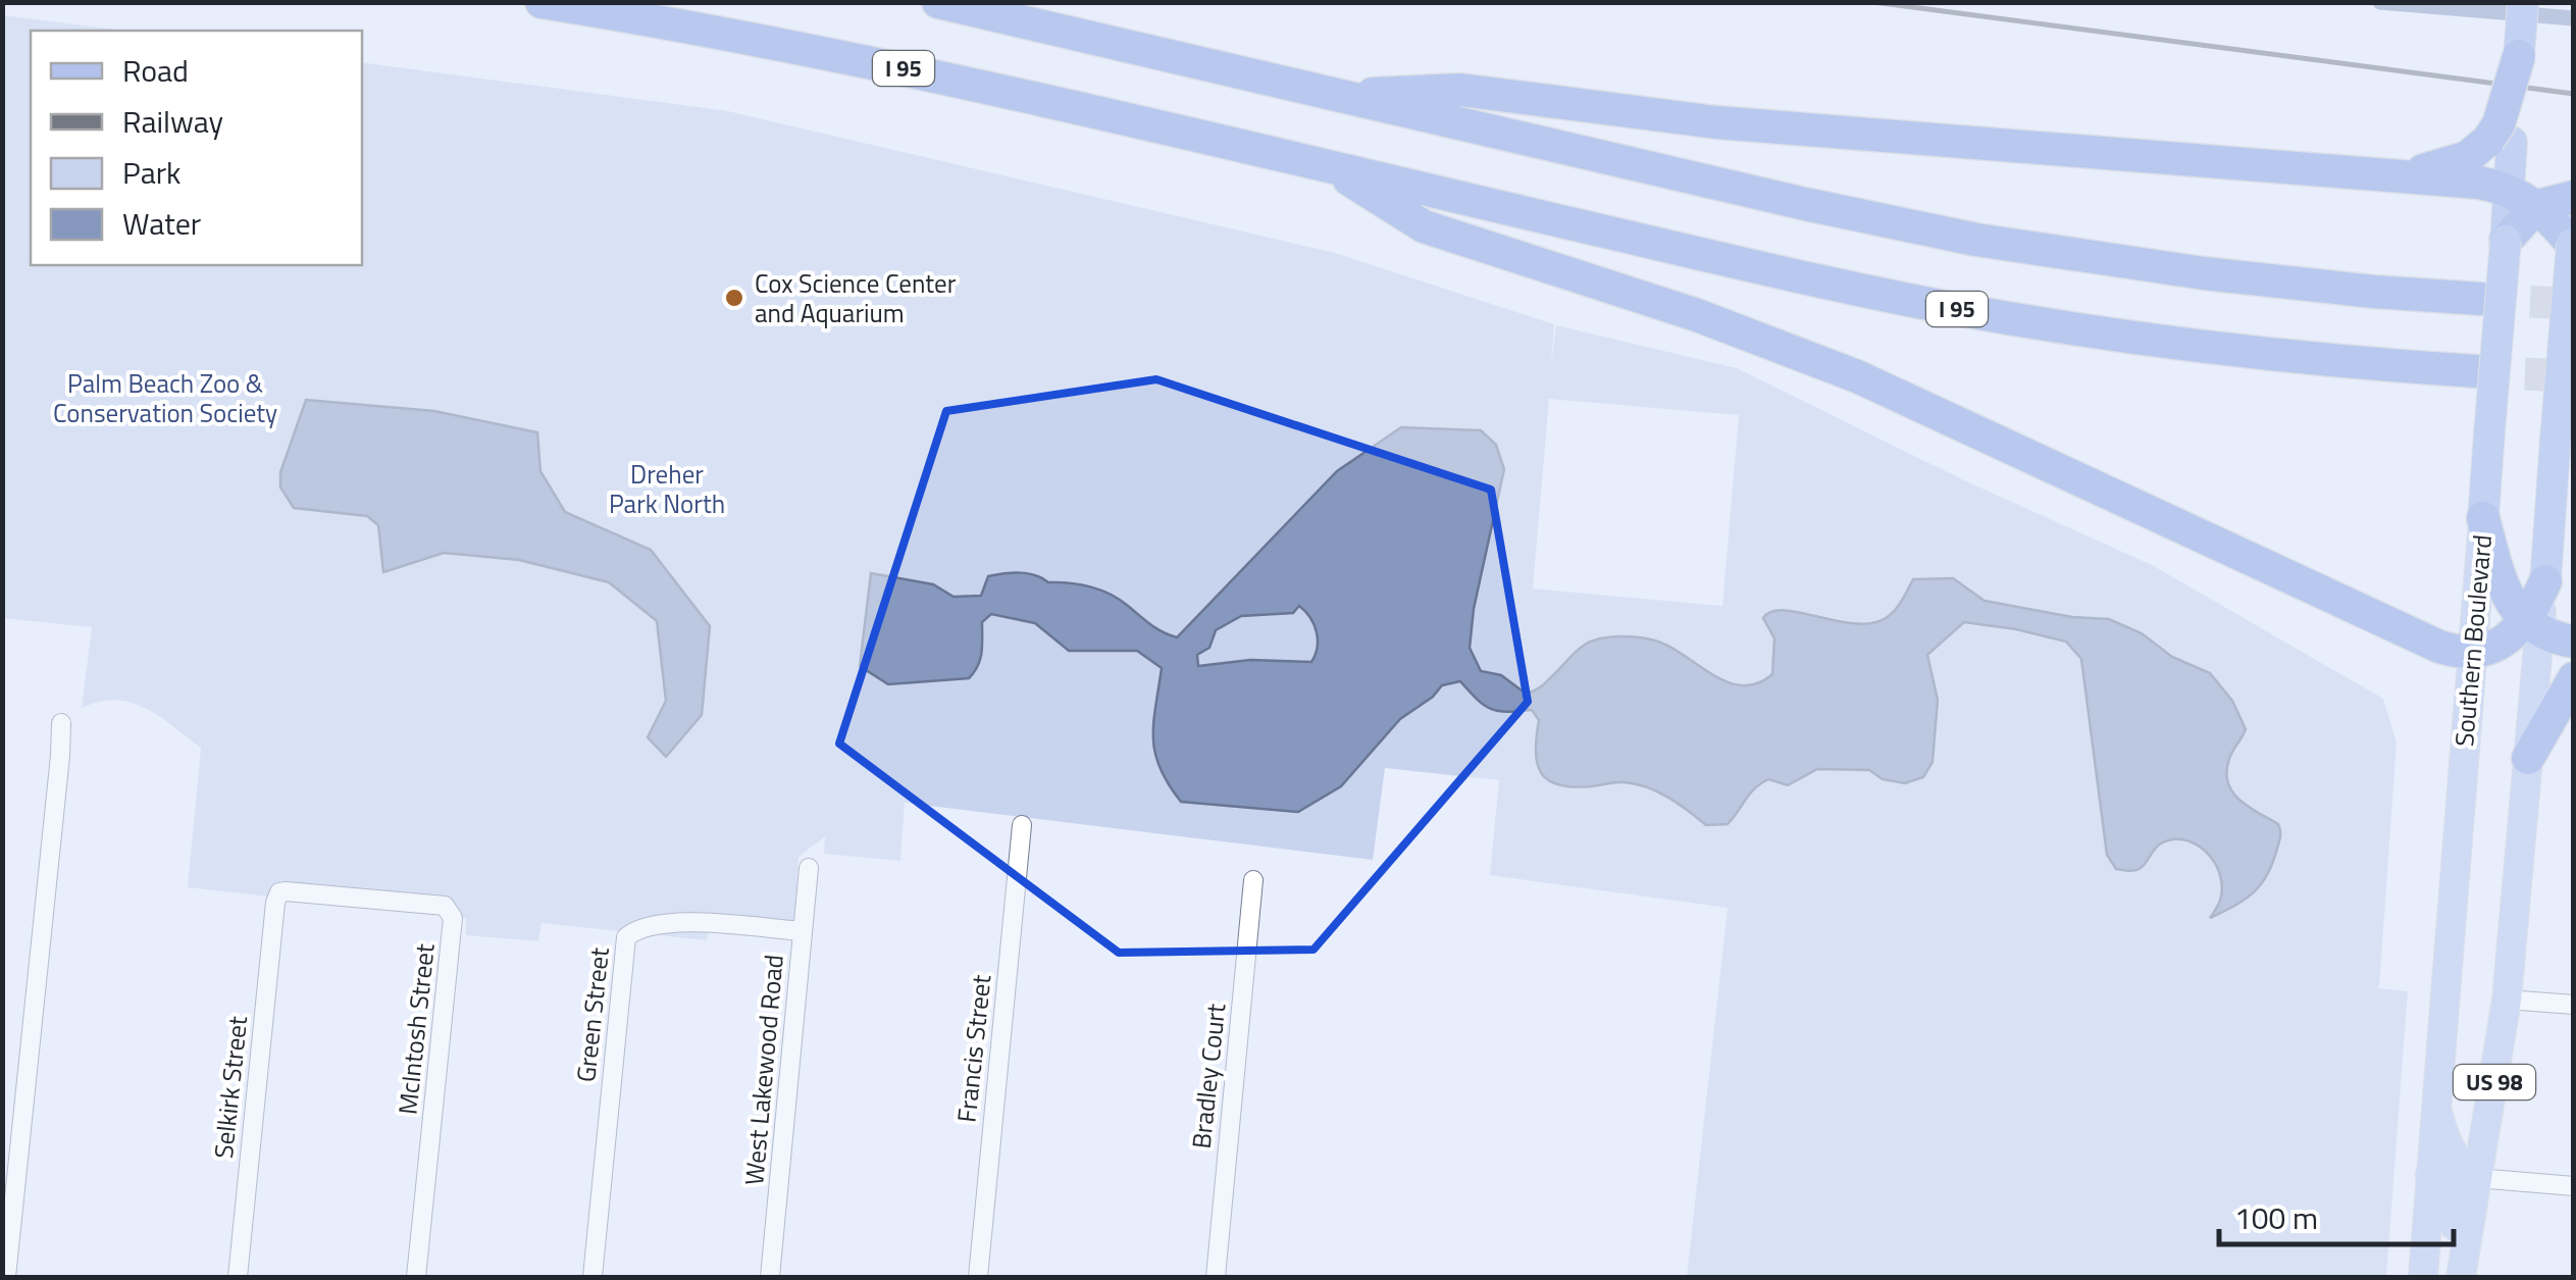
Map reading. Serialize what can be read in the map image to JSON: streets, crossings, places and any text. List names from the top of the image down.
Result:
{
  "streets": {
    "highway": ["I 95", "Southern Boulevard", "US 98"],
    "street": [
      "Green Street",
      "McIntosh Street",
      "Francis Street",
      "West Lakewood Road",
      "Bradley Court",
      "Selkirk Street"
    ]
  },
  "crossings": [
    ["Green Street", "West Lakewood Road"],
    ["McIntosh Street", "Selkirk Street"]
  ],
  "parks": ["Palm Beach Zoo & Conservation Society", "Dreher Park North"],
  "places": ["Cox Science Center and Aquarium"],
  "legend": [
    "Road",
    "Railway",
    "Park",
    "Water"
  ],
  "scale_bar": "100 m"
}
